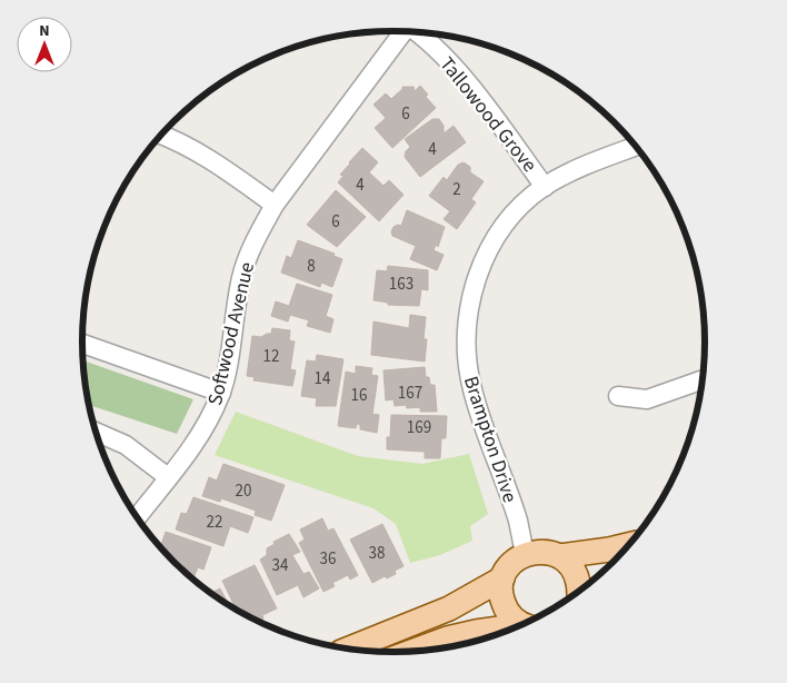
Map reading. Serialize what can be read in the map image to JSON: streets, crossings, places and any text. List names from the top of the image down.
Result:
{
  "streets": {
    "street": ["Tallowood Grove", "Softwood Avenue", "Brampton Drive"]
  },
  "crossings": [
    ["Tallowood Grove", "Brampton Drive"]
  ],
  "house_numbers": [
    "6",
    "4",
    "4",
    "2",
    "6",
    "8",
    "163",
    "12",
    "14",
    "167",
    "16",
    "169",
    "20",
    "22",
    "38",
    "36",
    "34"
  ],
  "north": "top"
}
